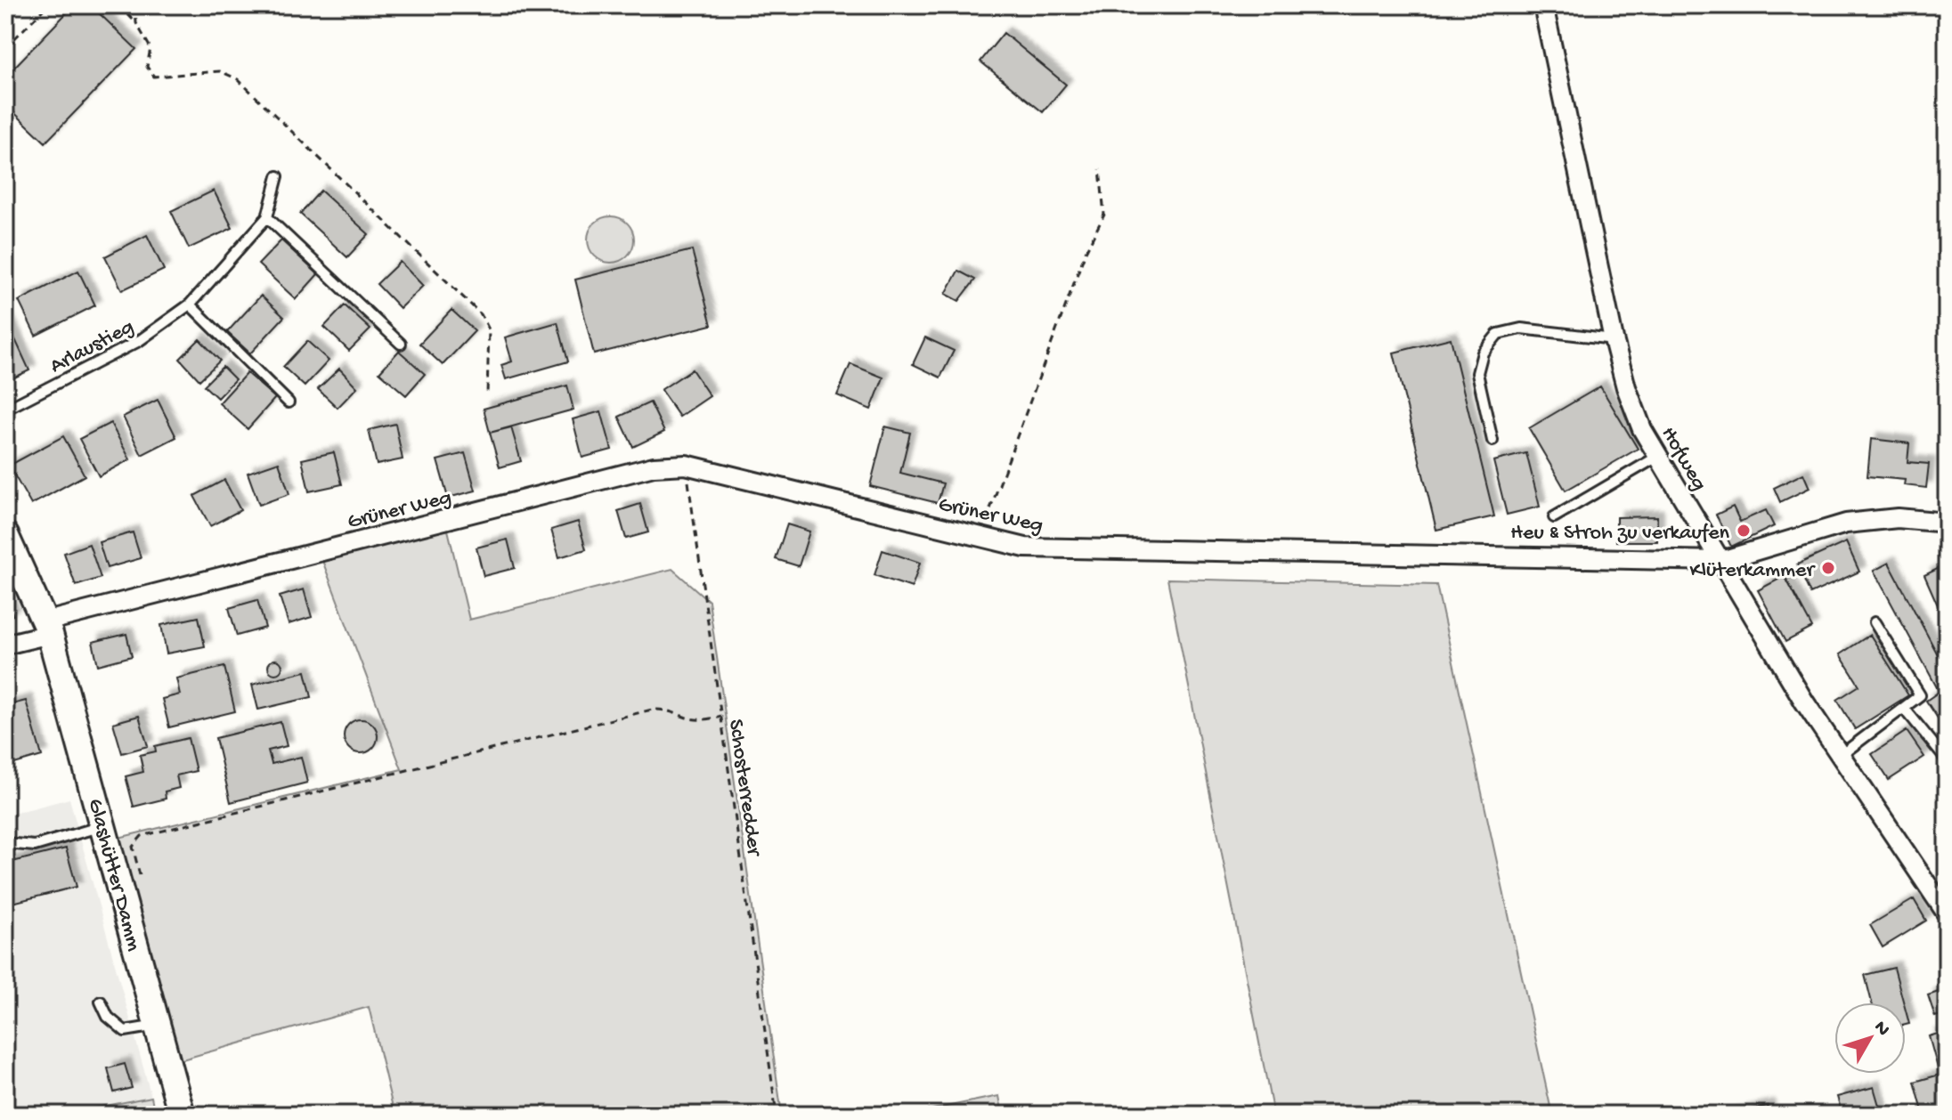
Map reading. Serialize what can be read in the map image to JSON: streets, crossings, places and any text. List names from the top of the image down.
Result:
{
  "streets": {
    "street": ["Hofweg", "Grüner Weg", "Glashütter Damm"],
    "lane": ["Arlaustieg"],
    "path": ["Schosterredder"]
  },
  "crossings": [
    ["Hofweg", "Grüner Weg"],
    ["Grüner Weg", "Schosterredder"],
    ["Grüner Weg", "Glashütter Damm"]
  ],
  "places": ["Heu & Stroh zu verkaufen", "Klüterkammer"],
  "north": "top right"
}
